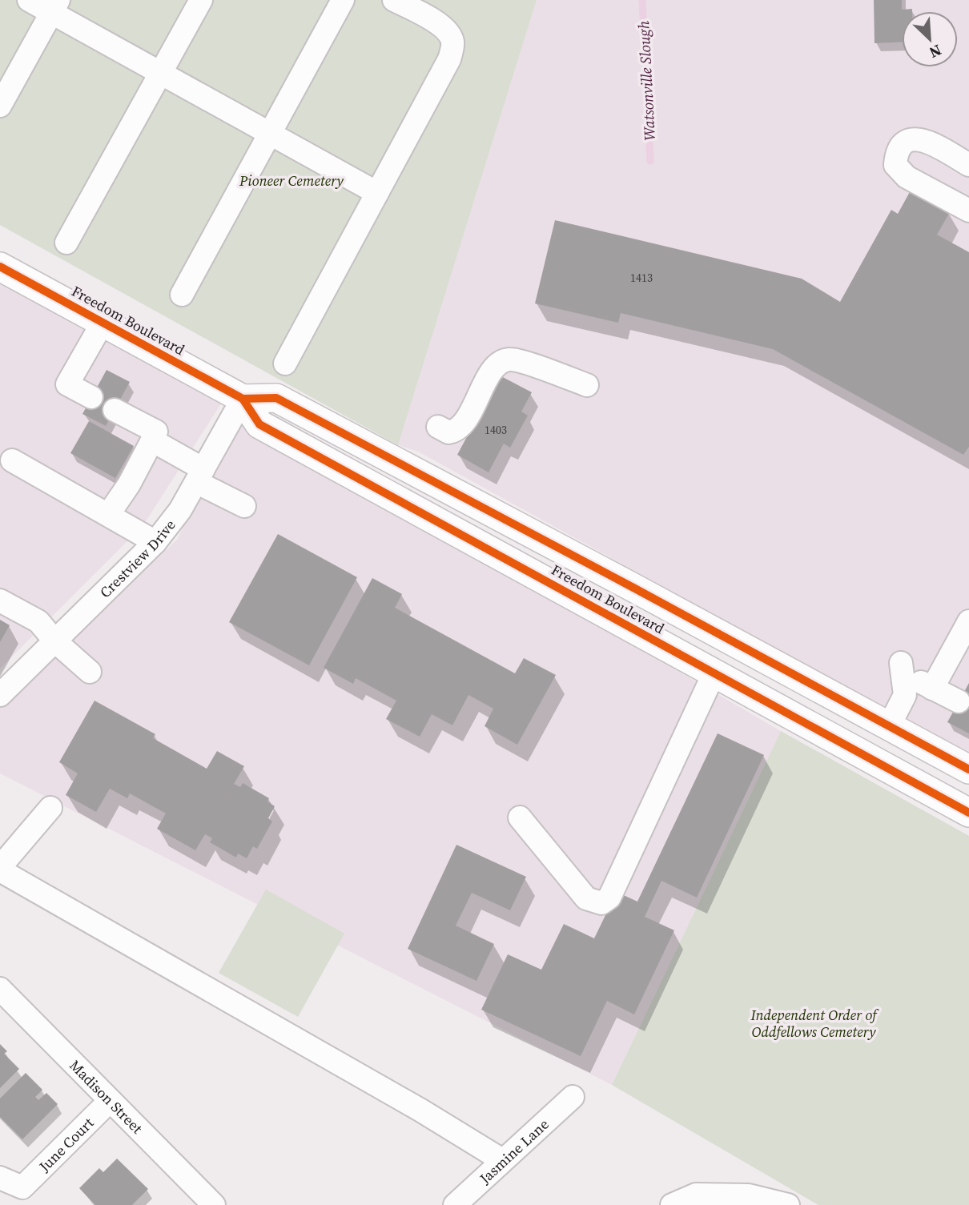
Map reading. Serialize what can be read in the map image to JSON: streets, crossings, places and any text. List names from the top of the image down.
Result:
{
  "streets": {
    "main road": ["Freedom Boulevard"],
    "street": [
      "Crestview Drive",
      "Madison Street",
      "June Court",
      "Jasmine Lane"
    ]
  },
  "crossings": [
    ["Freedom Boulevard", "Crestview Drive"],
    ["Madison Street", "June Court"]
  ],
  "water": ["Watsonville Slough"],
  "parks": ["Pioneer Cemetery", "Independent Order of Oddfellows Cemetery"],
  "house_numbers": ["1413", "1403"],
  "north": "bottom right"
}
